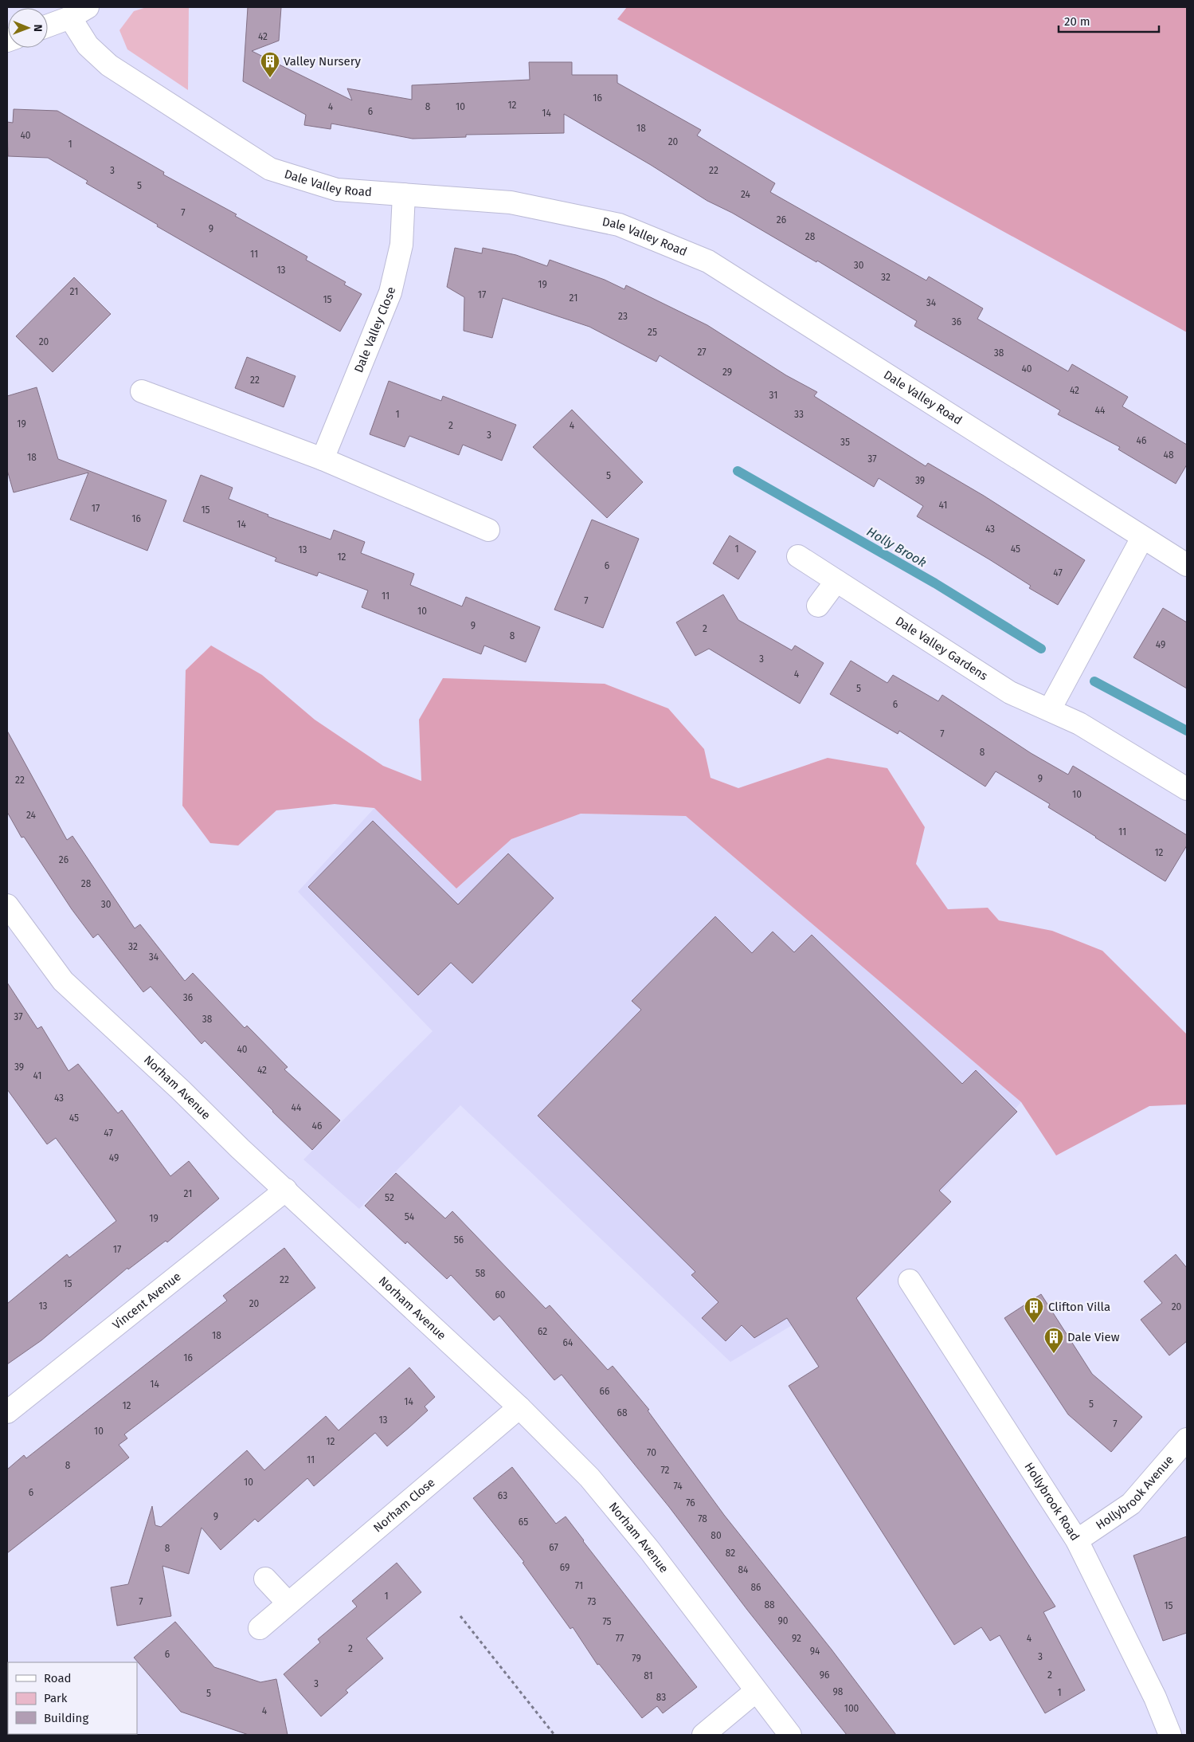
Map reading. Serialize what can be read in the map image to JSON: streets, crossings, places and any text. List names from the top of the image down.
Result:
{
  "streets": {
    "street": [
      "Dale Valley Road",
      "Dale Valley Close",
      "Dale Valley Gardens",
      "Norham Avenue",
      "Vincent Avenue",
      "Hollybrook Avenue",
      "Hollybrook Road",
      "Norham Close"
    ]
  },
  "crossings": [
    ["Dale Valley Road", "Dale Valley Close"],
    ["Norham Avenue", "Vincent Avenue"],
    ["Norham Avenue", "Norham Close"],
    ["Hollybrook Avenue", "Hollybrook Road"]
  ],
  "water": ["Holly Brook"],
  "places": {
    "building": ["Valley Nursery", "Clifton Villa", "Dale View"]
  },
  "house_numbers": [
    "42",
    "16",
    "12",
    "4",
    "8",
    "10",
    "6",
    "14",
    "18",
    "40",
    "20",
    "1",
    "3",
    "22",
    "5",
    "24",
    "7",
    "26",
    "9",
    "28",
    "11",
    "30",
    "13",
    "32",
    "19",
    "21",
    "17",
    "21",
    "15",
    "34",
    "23",
    "36",
    "25",
    "20",
    "27",
    "38",
    "40",
    "29",
    "22",
    "42",
    "31",
    "44",
    "1",
    "33",
    "19",
    "2",
    "4",
    "3",
    "46",
    "35",
    "48",
    "18",
    "37",
    "5",
    "39",
    "41",
    "17",
    "15",
    "16",
    "14",
    "43",
    "1",
    "45",
    "13",
    "12",
    "6",
    "47",
    "11",
    "7",
    "10",
    "9",
    "2",
    "8",
    "49",
    "3",
    "4",
    "5",
    "6",
    "7",
    "8",
    "9",
    "22",
    "10",
    "24",
    "11",
    "12",
    "26",
    "28",
    "30",
    "32",
    "34",
    "36",
    "37",
    "38",
    "40",
    "39",
    "42",
    "41",
    "43",
    "44",
    "45",
    "46",
    "47",
    "49",
    "21",
    "52",
    "54",
    "19",
    "56",
    "17",
    "58",
    "22",
    "15",
    "60",
    "20",
    "13",
    "20",
    "62",
    "18",
    "64",
    "16",
    "14",
    "66",
    "14",
    "5",
    "12",
    "68",
    "13",
    "7",
    "10",
    "12",
    "70",
    "11",
    "8",
    "72",
    "10",
    "74",
    "6",
    "63",
    "76",
    "9",
    "78",
    "65",
    "80",
    "67",
    "8",
    "82",
    "69",
    "84",
    "71",
    "86",
    "1",
    "7",
    "73",
    "88",
    "15",
    "90",
    "75",
    "77",
    "92",
    "4",
    "2",
    "94",
    "6",
    "3",
    "79",
    "96",
    "2",
    "81",
    "3",
    "98",
    "1",
    "5",
    "83",
    "100",
    "4"
  ],
  "legend": ["Road", "Park", "Building"],
  "scale_bar": "20 m",
  "north": "right"
}
